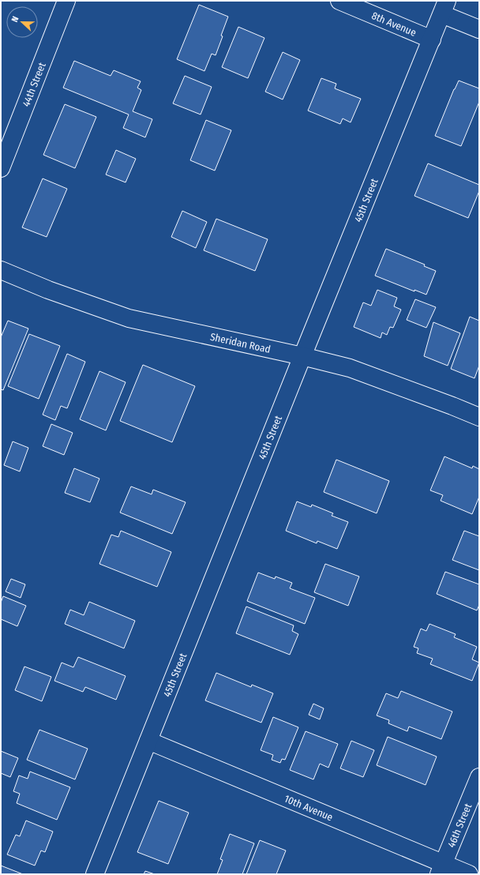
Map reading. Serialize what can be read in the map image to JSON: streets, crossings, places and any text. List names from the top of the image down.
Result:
{
  "streets": {
    "street": [
      "8th Avenue",
      "44th Street",
      "45th Street",
      "Sheridan Road",
      "10th Avenue",
      "46th Street"
    ]
  },
  "crossings": [
    ["8th Avenue", "45th Street"],
    ["45th Street", "Sheridan Road"],
    ["45th Street", "10th Avenue"],
    ["10th Avenue", "46th Street"]
  ],
  "north": "left"
}
